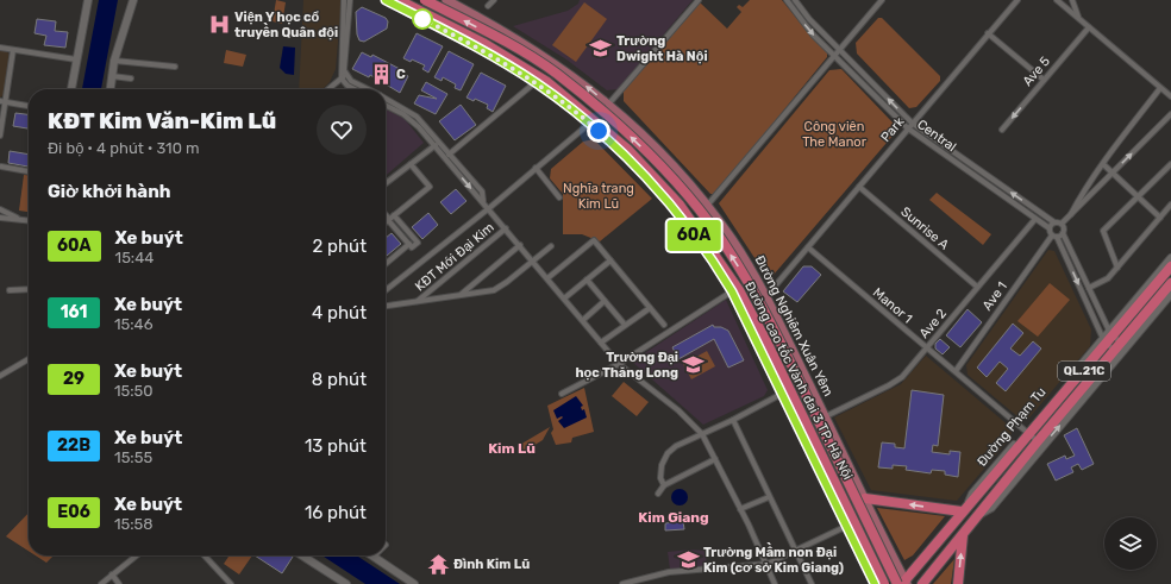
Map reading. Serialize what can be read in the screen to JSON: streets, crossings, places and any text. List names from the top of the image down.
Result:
{
  "streets": {
    "highway": ["QL.21C", "Đường cao tốc Vành đai 3 TP. Hà Nội", "Đường Phạm Tu"],
    "main road": ["Đường Nghiêm Xuân Yêm"],
    "street": [
      "Ave 5",
      "Park",
      "Central",
      "Sunrise A",
      "KĐT Mới Đại Kim",
      "Ave 1",
      "Manor 1",
      "Ave 2"
    ]
  },
  "crossings": [
    ["Park", "Central"],
    ["Park", "Sunrise A"],
    ["Park", "Manor 1"],
    ["Park", "Đường Nghiêm Xuân Yêm"],
    ["Central", "Ave 1"],
    ["Central", "Ave 2"],
    ["Sunrise A", "Ave 2"],
    ["Ave 1", "Manor 1"],
    ["Manor 1", "Ave 2"],
    ["Manor 1", "Đường Phạm Tu"],
    ["Ave 2", "Đường Nghiêm Xuân Yêm"],
    ["Đường Nghiêm Xuân Yêm", "Đường cao tốc Vành đai 3 TP. Hà Nội"],
    ["Đường Nghiêm Xuân Yêm", "Đường Phạm Tu"],
    ["Đường cao tốc Vành đai 3 TP. Hà Nội", "Đường Phạm Tu"]
  ],
  "one_way": ["Ave 5"],
  "districts": ["Kim Lũ", "Kim Giang"],
  "parks": ["Công viên The Manor", "Nghĩa trang Kim Lũ"],
  "places": {
    "hospital": ["Viện Y học cổ truyền Quân đội"],
    "school or university": ["Trường Dwight Hà Nội", "Trường Đại học Thăng Long", "Trường Mầm non Đại Kim (cơ sở Kim Giang)"],
    "building": ["C"],
    "temple": ["Đình Kim Lũ"]
  },
  "lines": ["bus line 60A"],
  "page": {
    "on_map": "60A",
    "heading": [
      ["KĐT Kim Văn-Kim Lũ", "Đi bộ · 4 phút · 310 m"],
      "Giờ khởi hành"
    ],
    "list": [
      {
        "mark": "60A",
        "name": "Xe buýt",
        "note": "15:44",
        "value": "2 phút"
      },
      {
        "mark": "161",
        "name": "Xe buýt",
        "note": "15:46",
        "value": "4 phút"
      },
      {
        "mark": "29",
        "name": "Xe buýt",
        "note": "15:50",
        "value": "8 phút"
      },
      {
        "mark": "22B",
        "name": "Xe buýt",
        "note": "15:55",
        "value": "13 phút"
      },
      {
        "mark": "E06",
        "name": "Xe buýt",
        "note": "15:58",
        "value": "16 phút"
      }
    ]
  }
}
